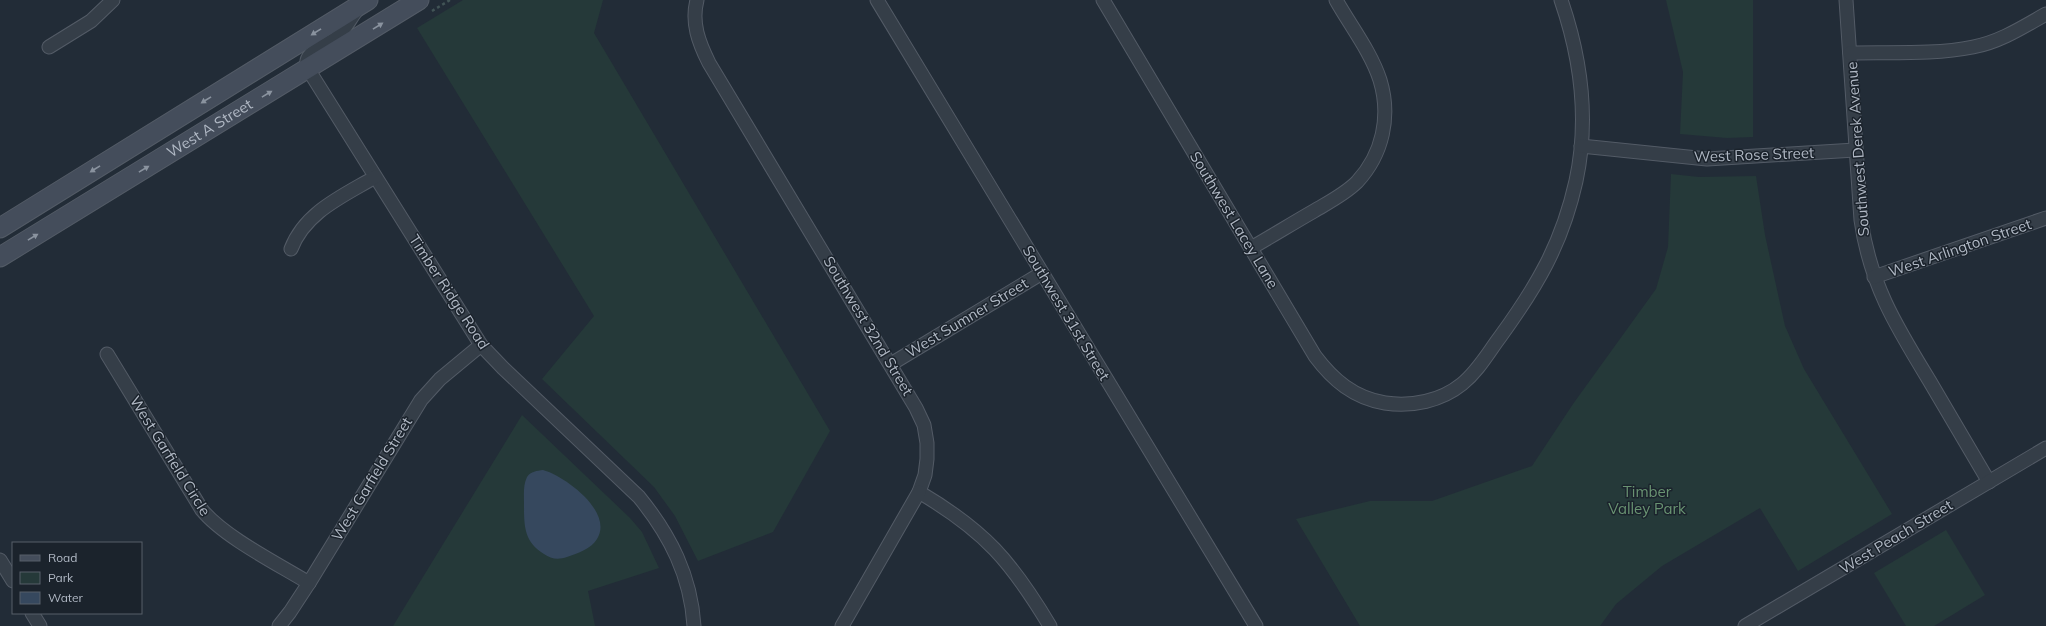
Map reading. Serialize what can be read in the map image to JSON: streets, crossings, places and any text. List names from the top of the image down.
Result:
{
  "streets": {
    "main road": ["West A Street"],
    "street": [
      "Southwest Derek Avenue",
      "West Rose Street",
      "Southwest Lacey Lane",
      "West Arlington Street",
      "Timber Ridge Road",
      "Southwest 31st Street",
      "West Sumner Street",
      "Southwest 32nd Street",
      "West Garfield Circle",
      "West Garfield Street",
      "West Peach Street"
    ]
  },
  "crossings": [
    ["West A Street", "Timber Ridge Road"],
    ["Southwest Derek Avenue", "West Rose Street"],
    ["Southwest Derek Avenue", "West Arlington Street"],
    ["Southwest Derek Avenue", "West Peach Street"],
    ["West Rose Street", "Southwest Lacey Lane"],
    ["Timber Ridge Road", "West Garfield Street"],
    ["Southwest 31st Street", "West Sumner Street"],
    ["West Sumner Street", "Southwest 32nd Street"],
    ["West Garfield Circle", "West Garfield Street"]
  ],
  "parks": ["Timber Valley Park"],
  "legend": ["Road", "Park", "Water"]
}
